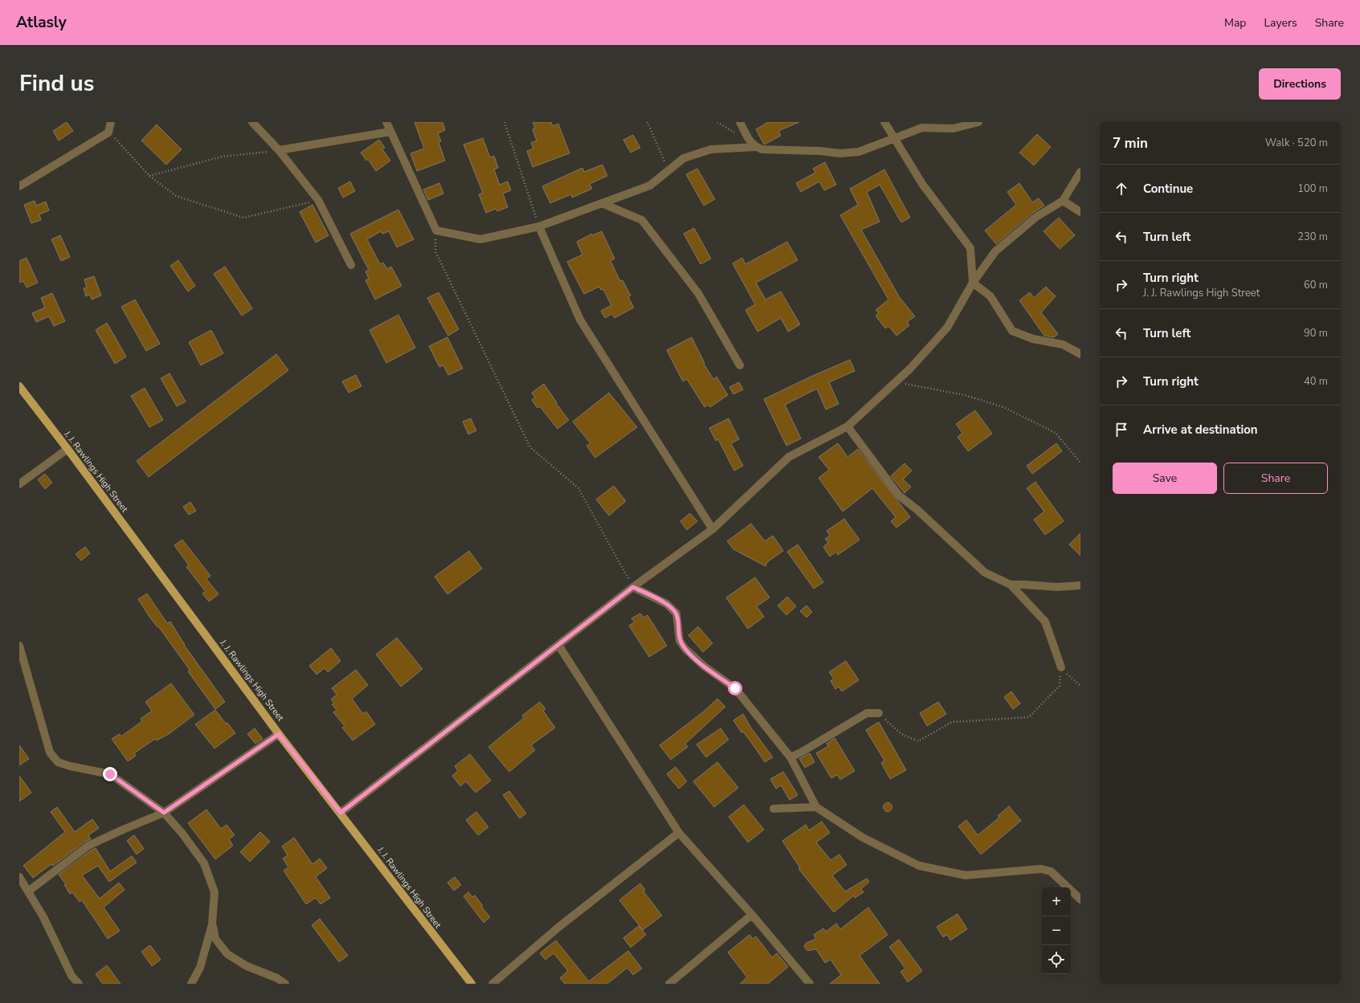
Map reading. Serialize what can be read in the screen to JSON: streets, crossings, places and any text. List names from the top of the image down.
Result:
{
  "streets": {
    "main road": ["J. J. Rawlings High Street"]
  },
  "page": {
    "header": "Atlasly",
    "nav": ["Map", "Layers", "Share"],
    "title": "Find us",
    "buttons": [
      "Directions",
      ["Save", "Share"]
    ],
    "heading": ["7 min", "Walk · 520 m"],
    "list": [
      ["Continue", "100 m"],
      ["Turn left", "230 m"],
      ["Turn right", "J. J. Rawlings High Street", "60 m"],
      ["Turn left", "90 m"],
      ["Turn right", "40 m"],
      "Arrive at destination"
    ],
    "map_buttons": ["+", "−"]
  }
}
